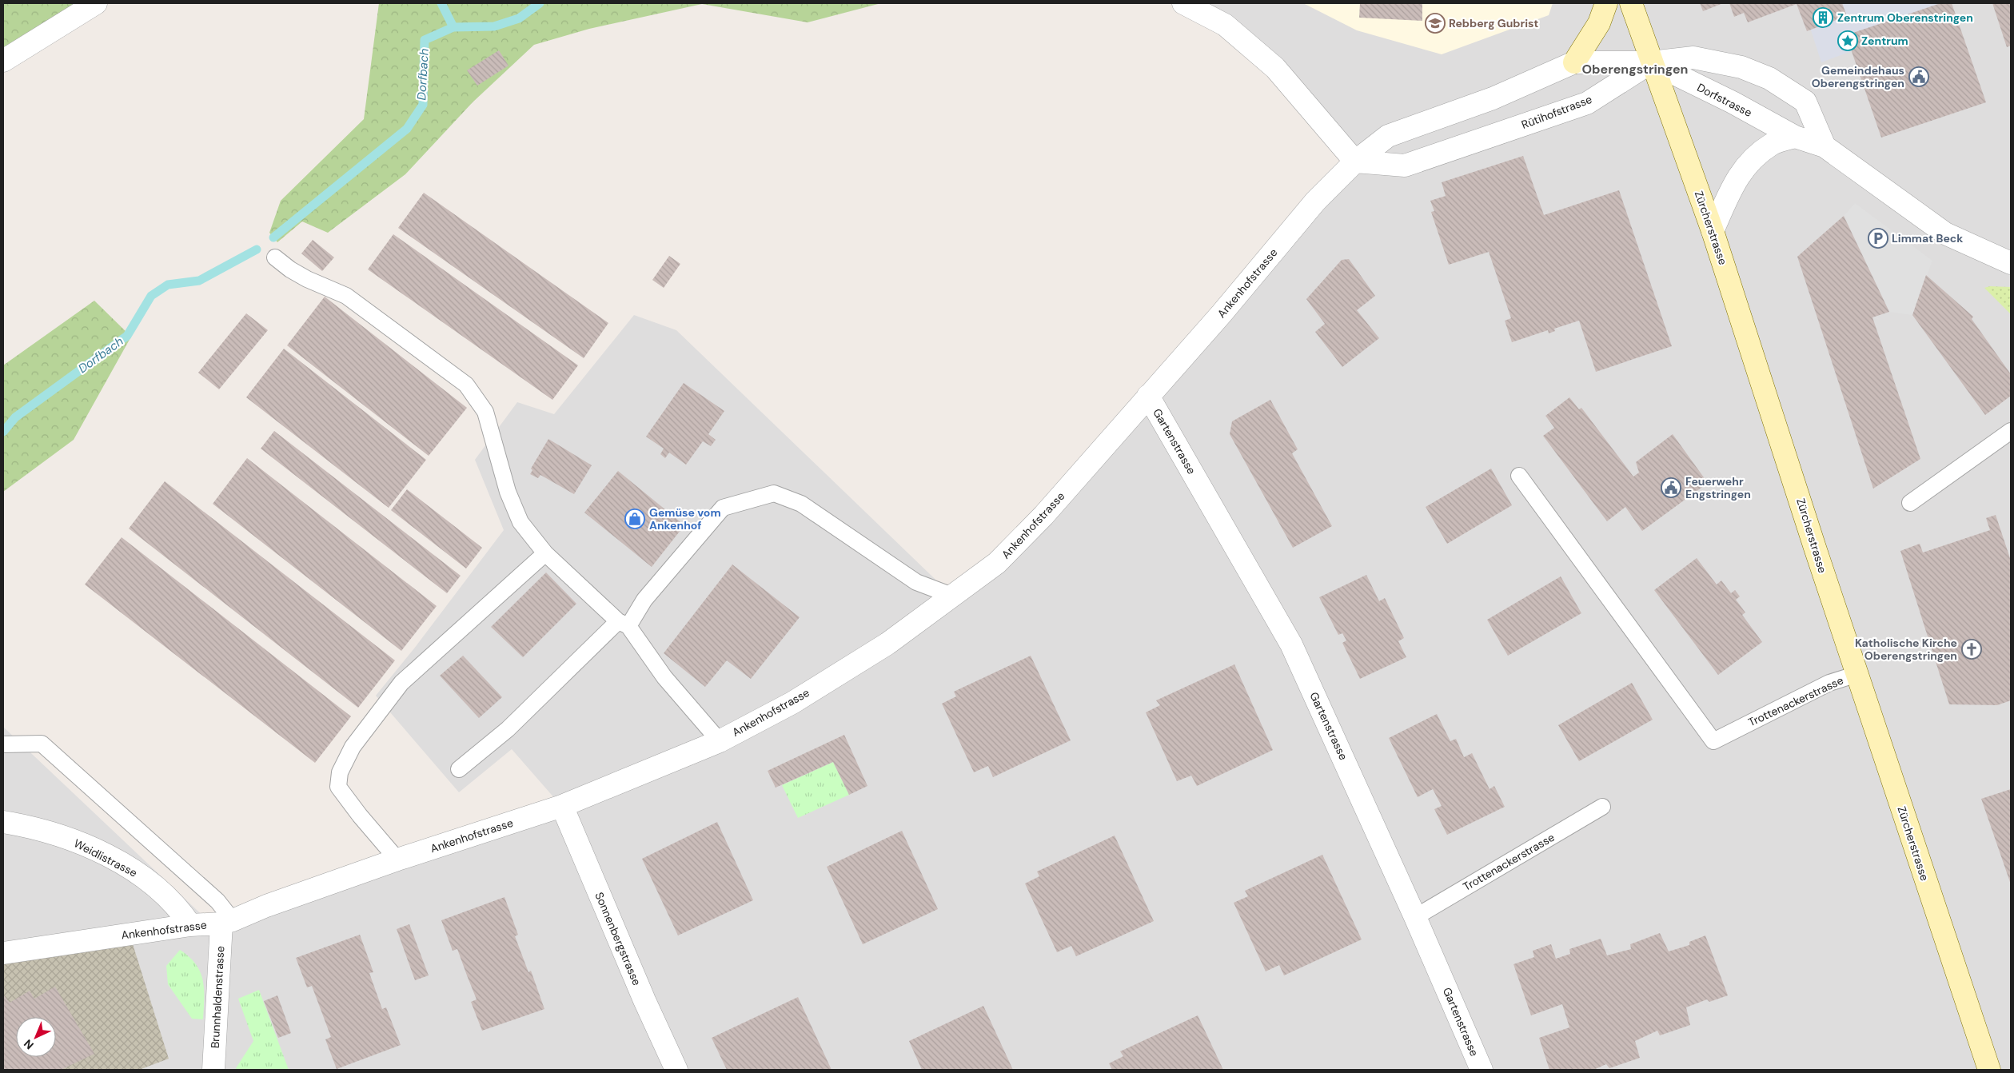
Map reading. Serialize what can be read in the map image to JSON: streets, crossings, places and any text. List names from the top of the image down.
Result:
{
  "streets": {
    "main road": ["Zürcherstrasse"],
    "street": [
      "Dorfstrasse",
      "Rütihofstrasse",
      "Ankenhofstrasse",
      "Gartenstrasse",
      "Weidlistrasse",
      "Sonnenbergstrasse",
      "Brunnhaldenstrasse"
    ],
    "lane": ["Trottenackerstrasse"]
  },
  "crossings": [
    ["Dorfstrasse", "Rütihofstrasse"],
    ["Dorfstrasse", "Zürcherstrasse"],
    ["Rütihofstrasse", "Zürcherstrasse"],
    ["Rütihofstrasse", "Ankenhofstrasse"],
    ["Zürcherstrasse", "Trottenackerstrasse"],
    ["Ankenhofstrasse", "Gartenstrasse"],
    ["Ankenhofstrasse", "Weidlistrasse"],
    ["Ankenhofstrasse", "Sonnenbergstrasse"],
    ["Ankenhofstrasse", "Brunnhaldenstrasse"],
    ["Gartenstrasse", "Trottenackerstrasse"]
  ],
  "districts": ["Oberengstringen"],
  "water": ["Dorfbach"],
  "places": {
    "building": ["Zentrum Oberenstringen"],
    "school or university": ["Rebberg Gubrist"],
    "place": ["Zentrum"],
    "public building": ["Gemeindehaus Oberengstringen", "Feuerwehr Engstringen"],
    "parking": ["Limmat Beck"],
    "shop": ["Gemüse vom Ankenhof"],
    "church": ["Katholische Kirche Oberengstringen"]
  },
  "north": "bottom left"
}
